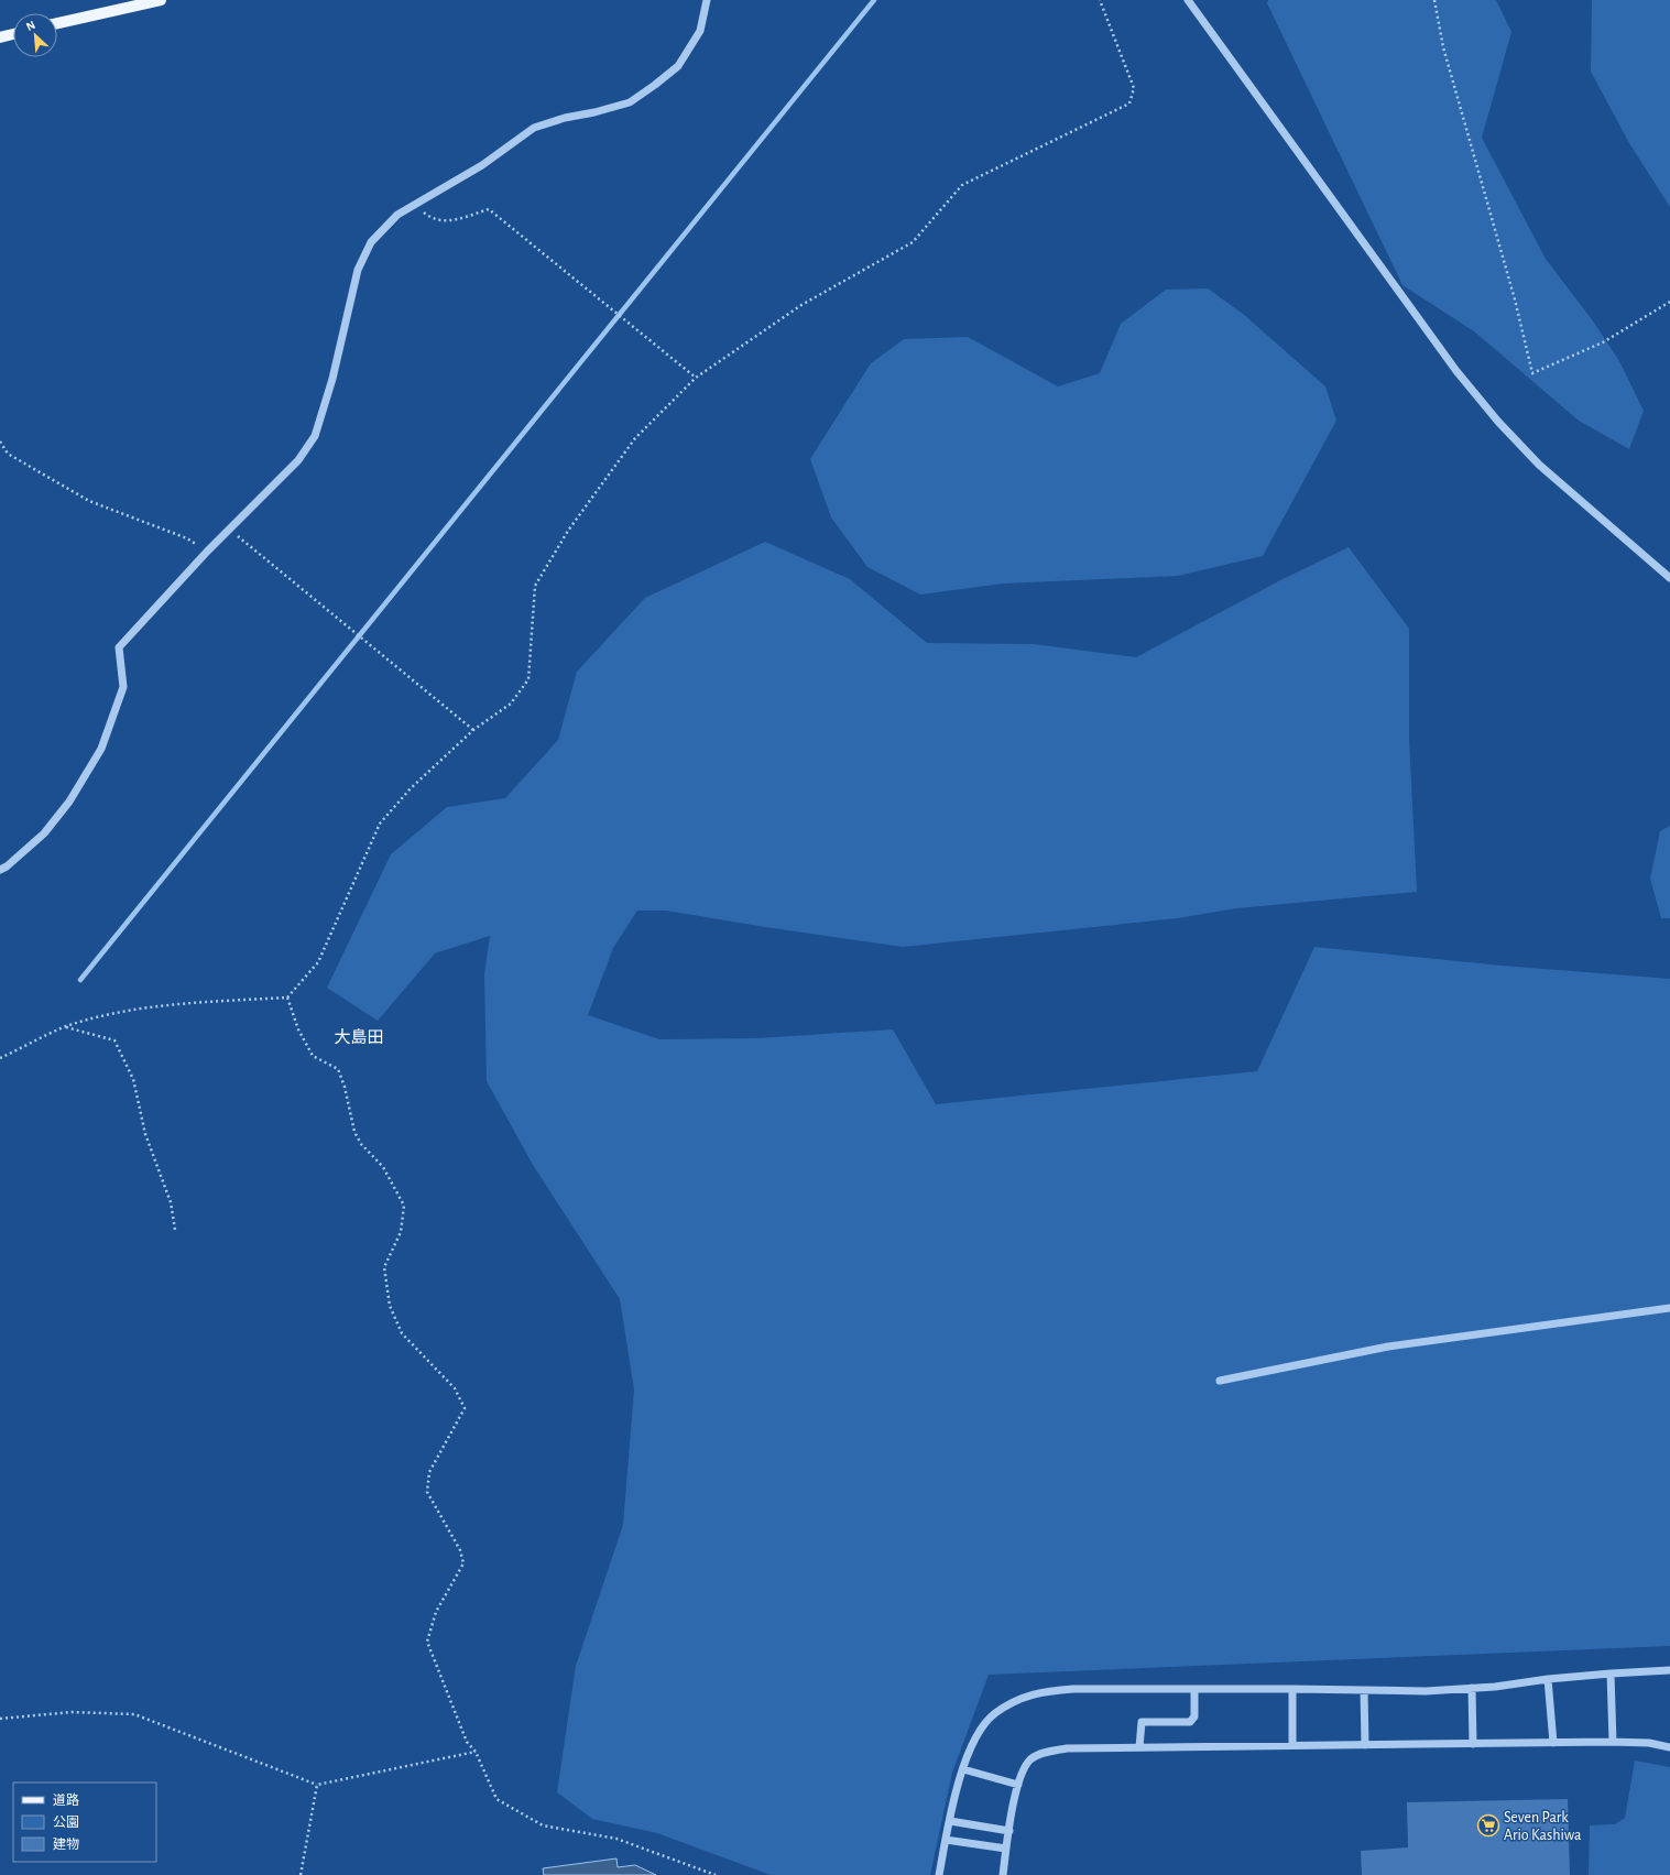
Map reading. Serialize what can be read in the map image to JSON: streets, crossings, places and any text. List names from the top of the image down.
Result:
{
  "districts": ["大島田"],
  "places": {
    "supermarket": ["Seven Park Ario Kashiwa"]
  },
  "legend": ["道路", "公園", "建物"],
  "north": "top left"
}
